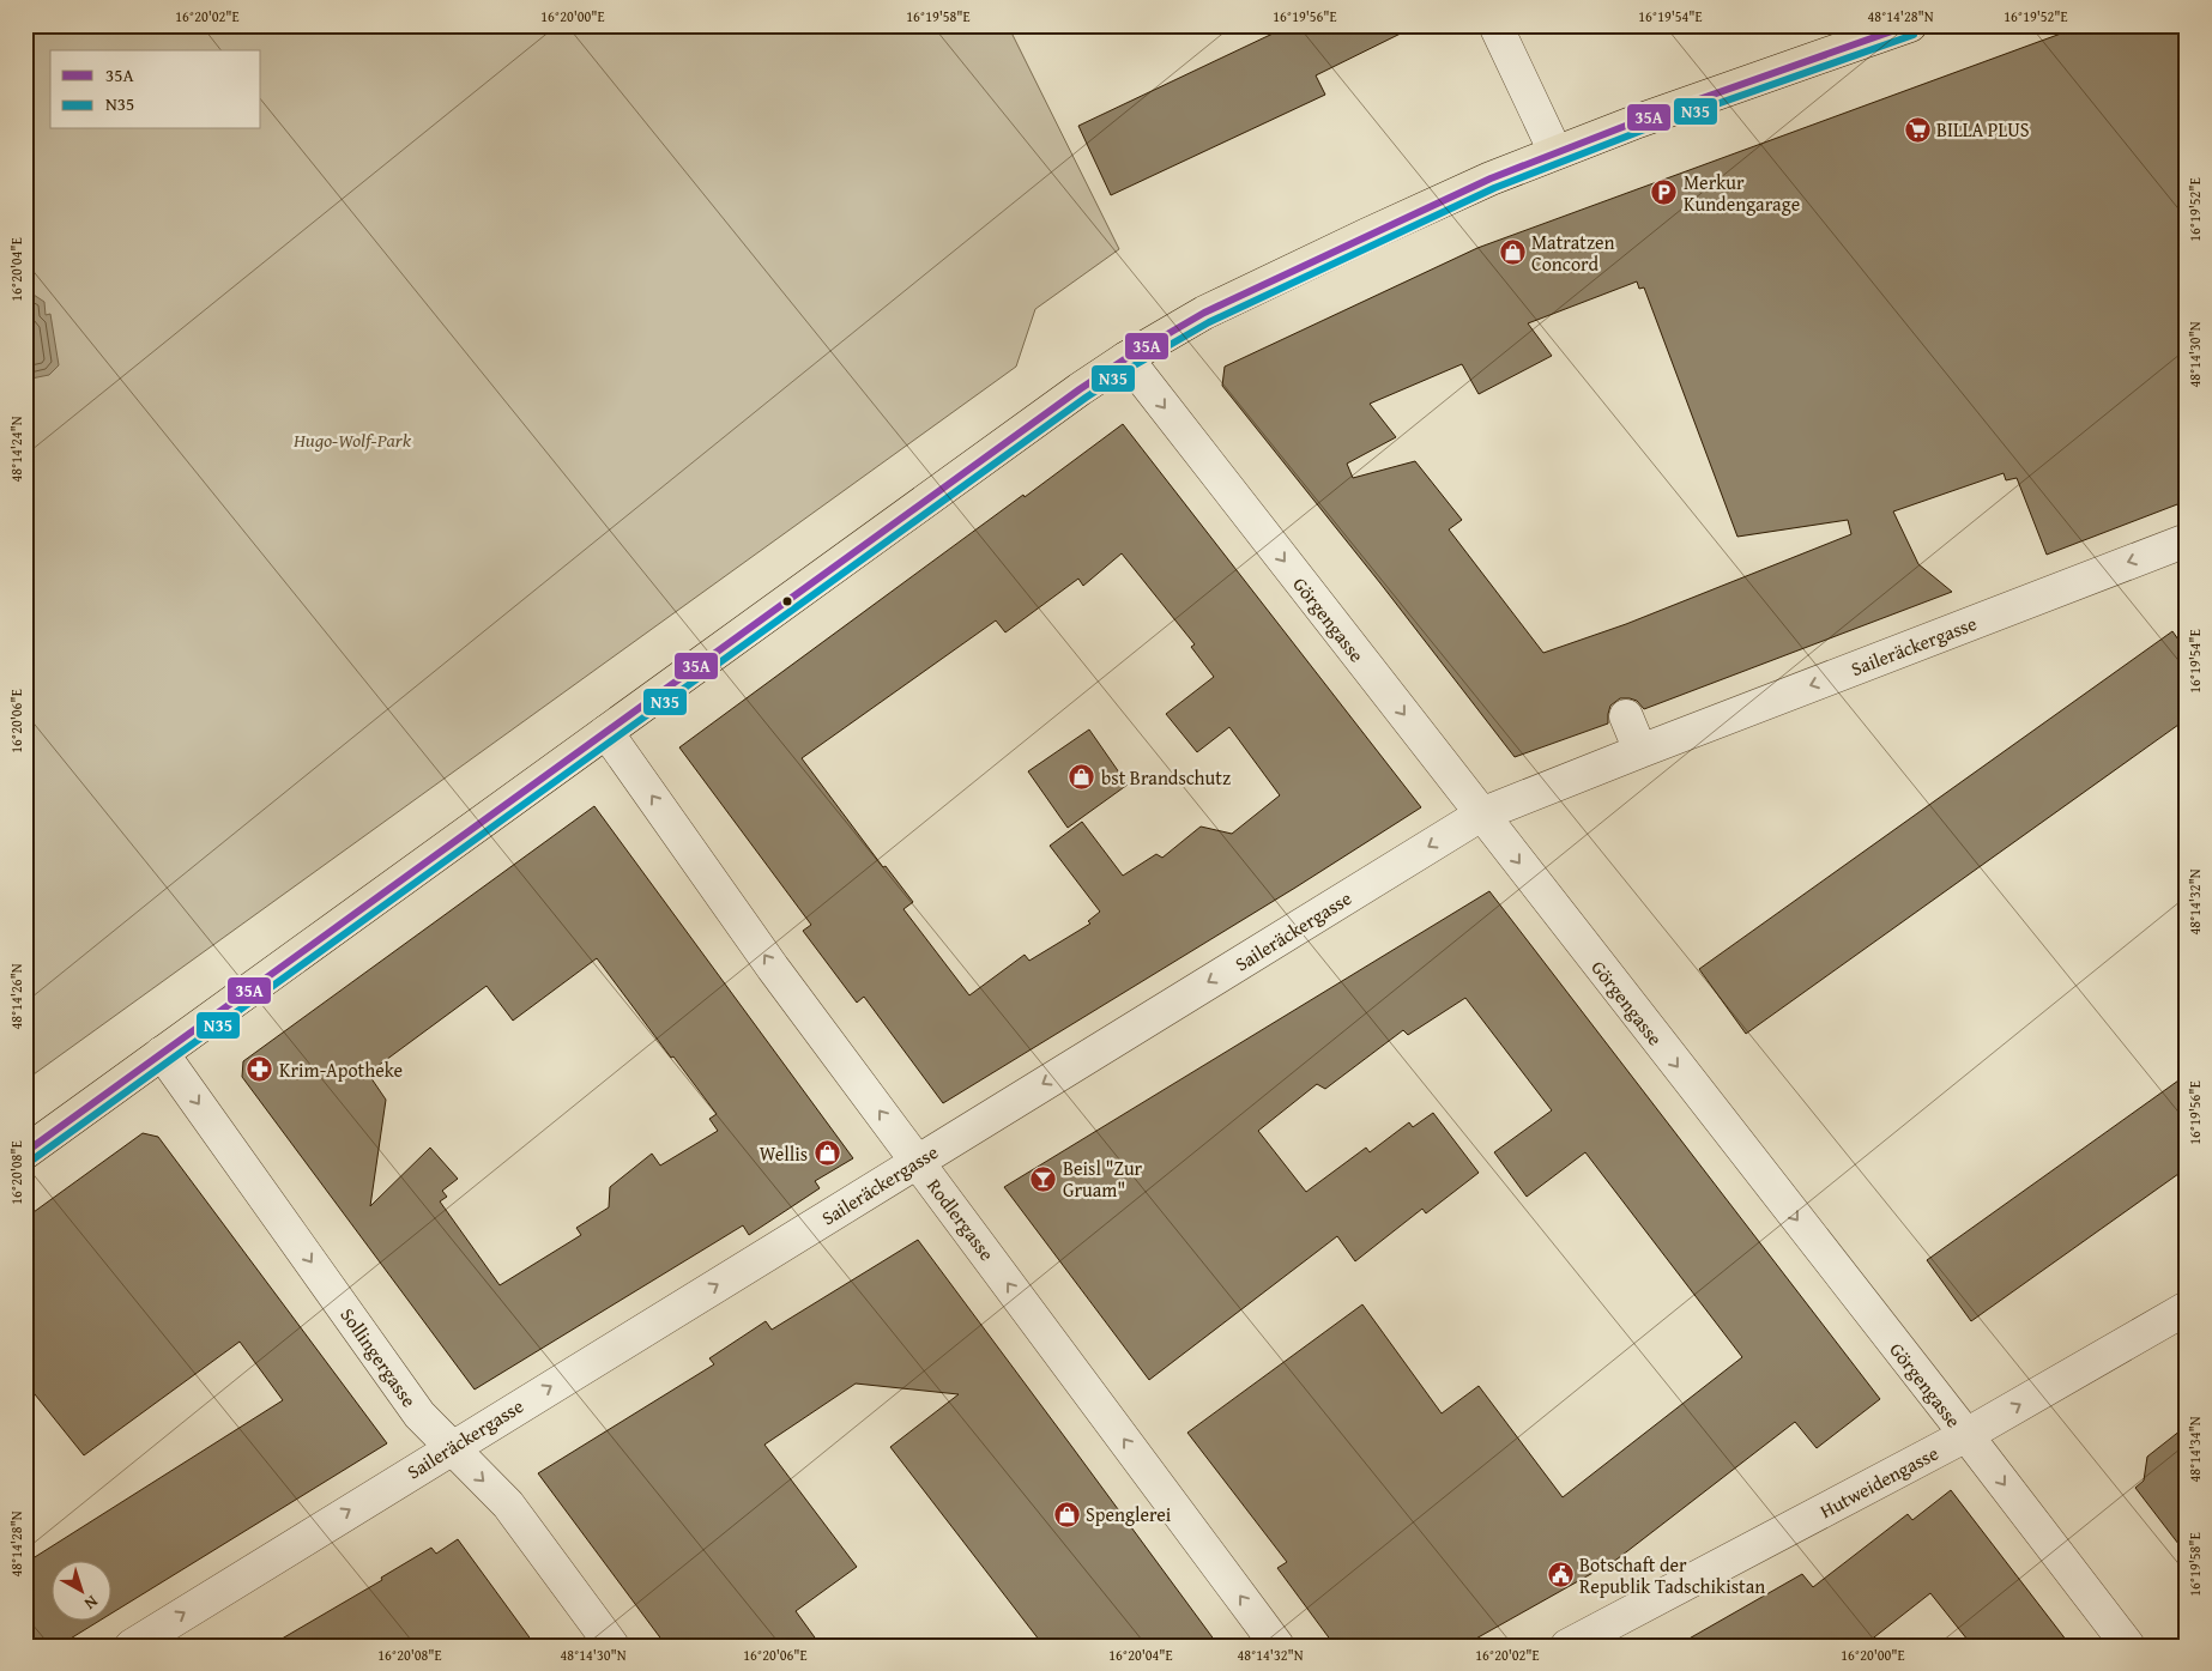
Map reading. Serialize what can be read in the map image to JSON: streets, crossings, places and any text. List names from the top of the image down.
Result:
{
  "streets": {
    "street": [
      "Görgengasse",
      "Saileräckergasse",
      "Rodlergasse",
      "Sollingergasse",
      "Hutweidengasse"
    ]
  },
  "crossings": [
    ["Görgengasse", "Saileräckergasse"],
    ["Görgengasse", "Hutweidengasse"],
    ["Saileräckergasse", "Rodlergasse"],
    ["Saileräckergasse", "Sollingergasse"]
  ],
  "one_way": [
    "Görgengasse",
    "Rodlergasse",
    "Sollingergasse",
    "Hutweidengasse"
  ],
  "parks": ["Hugo-Wolf-Park"],
  "places": {
    "supermarket": ["BILLA PLUS"],
    "parking": ["Merkur Kundengarage"],
    "shop": [
      "Matratzen Concord",
      "bst Brandschutz",
      "Wellis",
      "Spenglerei"
    ],
    "pharmacy": ["Krim-Apotheke"],
    "bar": ["Beisl \"Zur Gruam\""],
    "public building": ["Botschaft der Republik Tadschikistan"]
  },
  "lines": ["transit line 35A", "transit line N35"],
  "legend": ["35A", "N35"],
  "north": "bottom right",
  "coordinates": [
    "16°20'02\"E",
    "16°20'00\"E",
    "16°19'58\"E",
    "16°19'56\"E",
    "16°19'54\"E",
    "48°14'28\"N",
    "16°19'52\"E",
    "16°20'04\"E",
    "48°14'30\"N",
    "48°14'24\"N",
    "16°20'06\"E",
    "48°14'32\"N",
    "48°14'26\"N",
    "16°20'08\"E",
    "48°14'34\"N"
  ]
}
